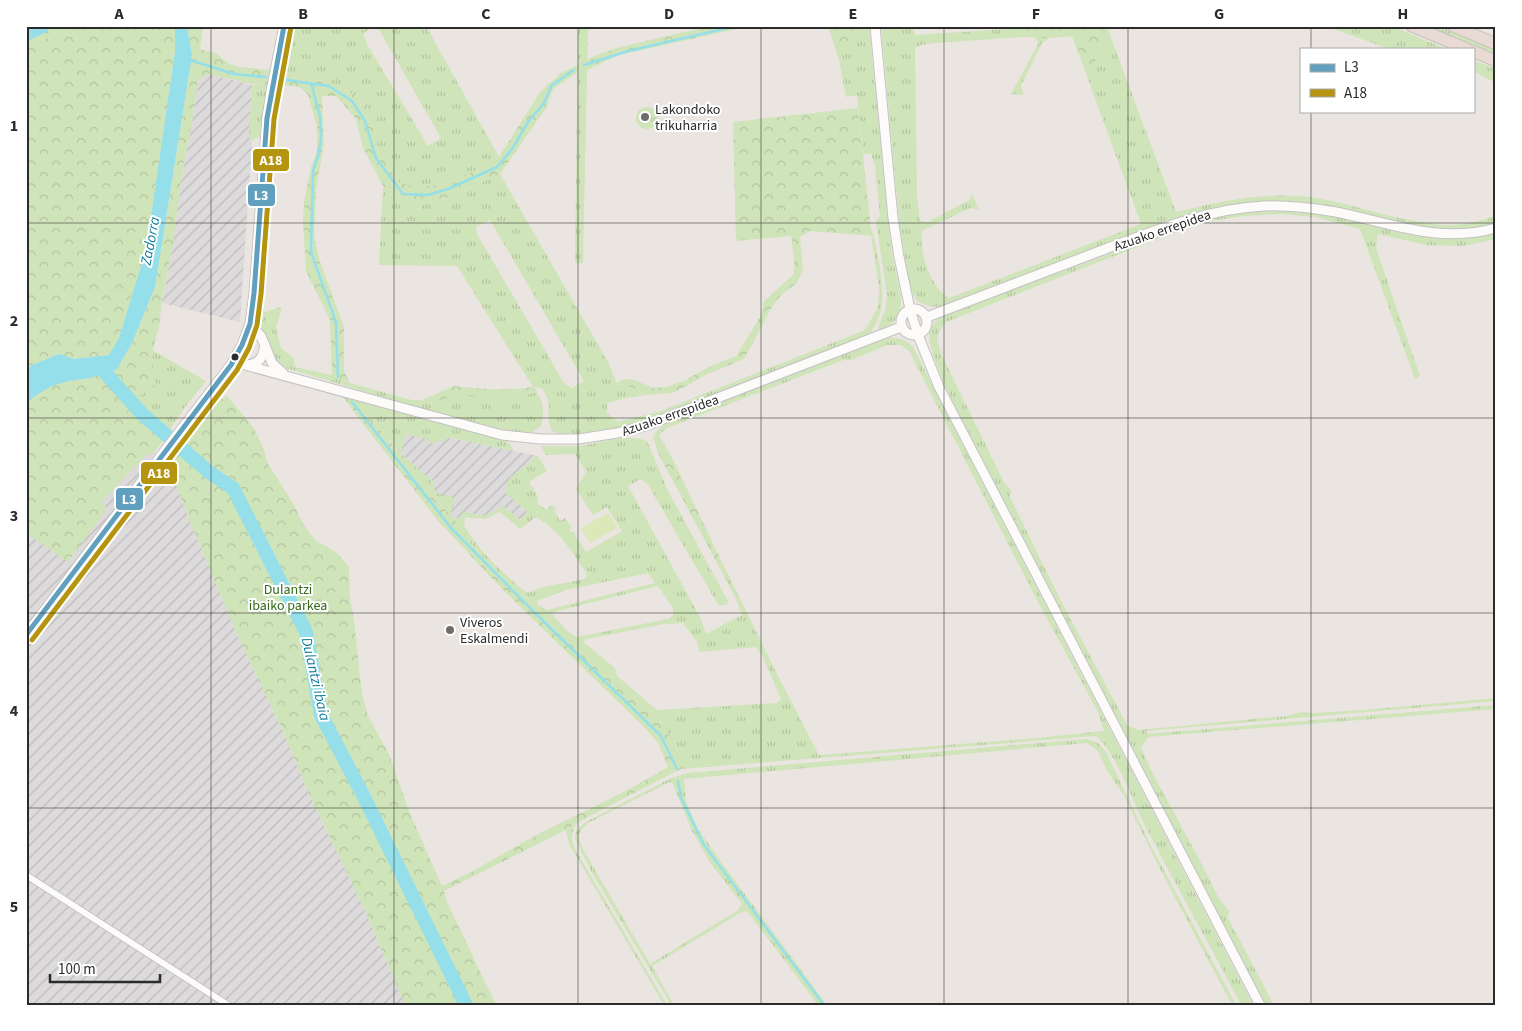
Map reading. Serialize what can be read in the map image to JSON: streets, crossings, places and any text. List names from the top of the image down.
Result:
{
  "streets": {
    "street": ["Azuako errepidea"]
  },
  "water": ["Zadorra", "Dulantzi ibaia"],
  "parks": ["Dulantzi ibaiko parkea"],
  "places": ["Lakondoko trikuharria", "Viveros Eskalmendi"],
  "lines": ["transit line L3", "transit line A18"],
  "legend": ["L3", "A18"],
  "scale_bar": "100 m",
  "grid": {
    "columns": [
      "A",
      "B",
      "C",
      "D",
      "E",
      "F",
      "G",
      "H"
    ],
    "rows": [
      "1",
      "2",
      "3",
      "4",
      "5"
    ]
  }
}
